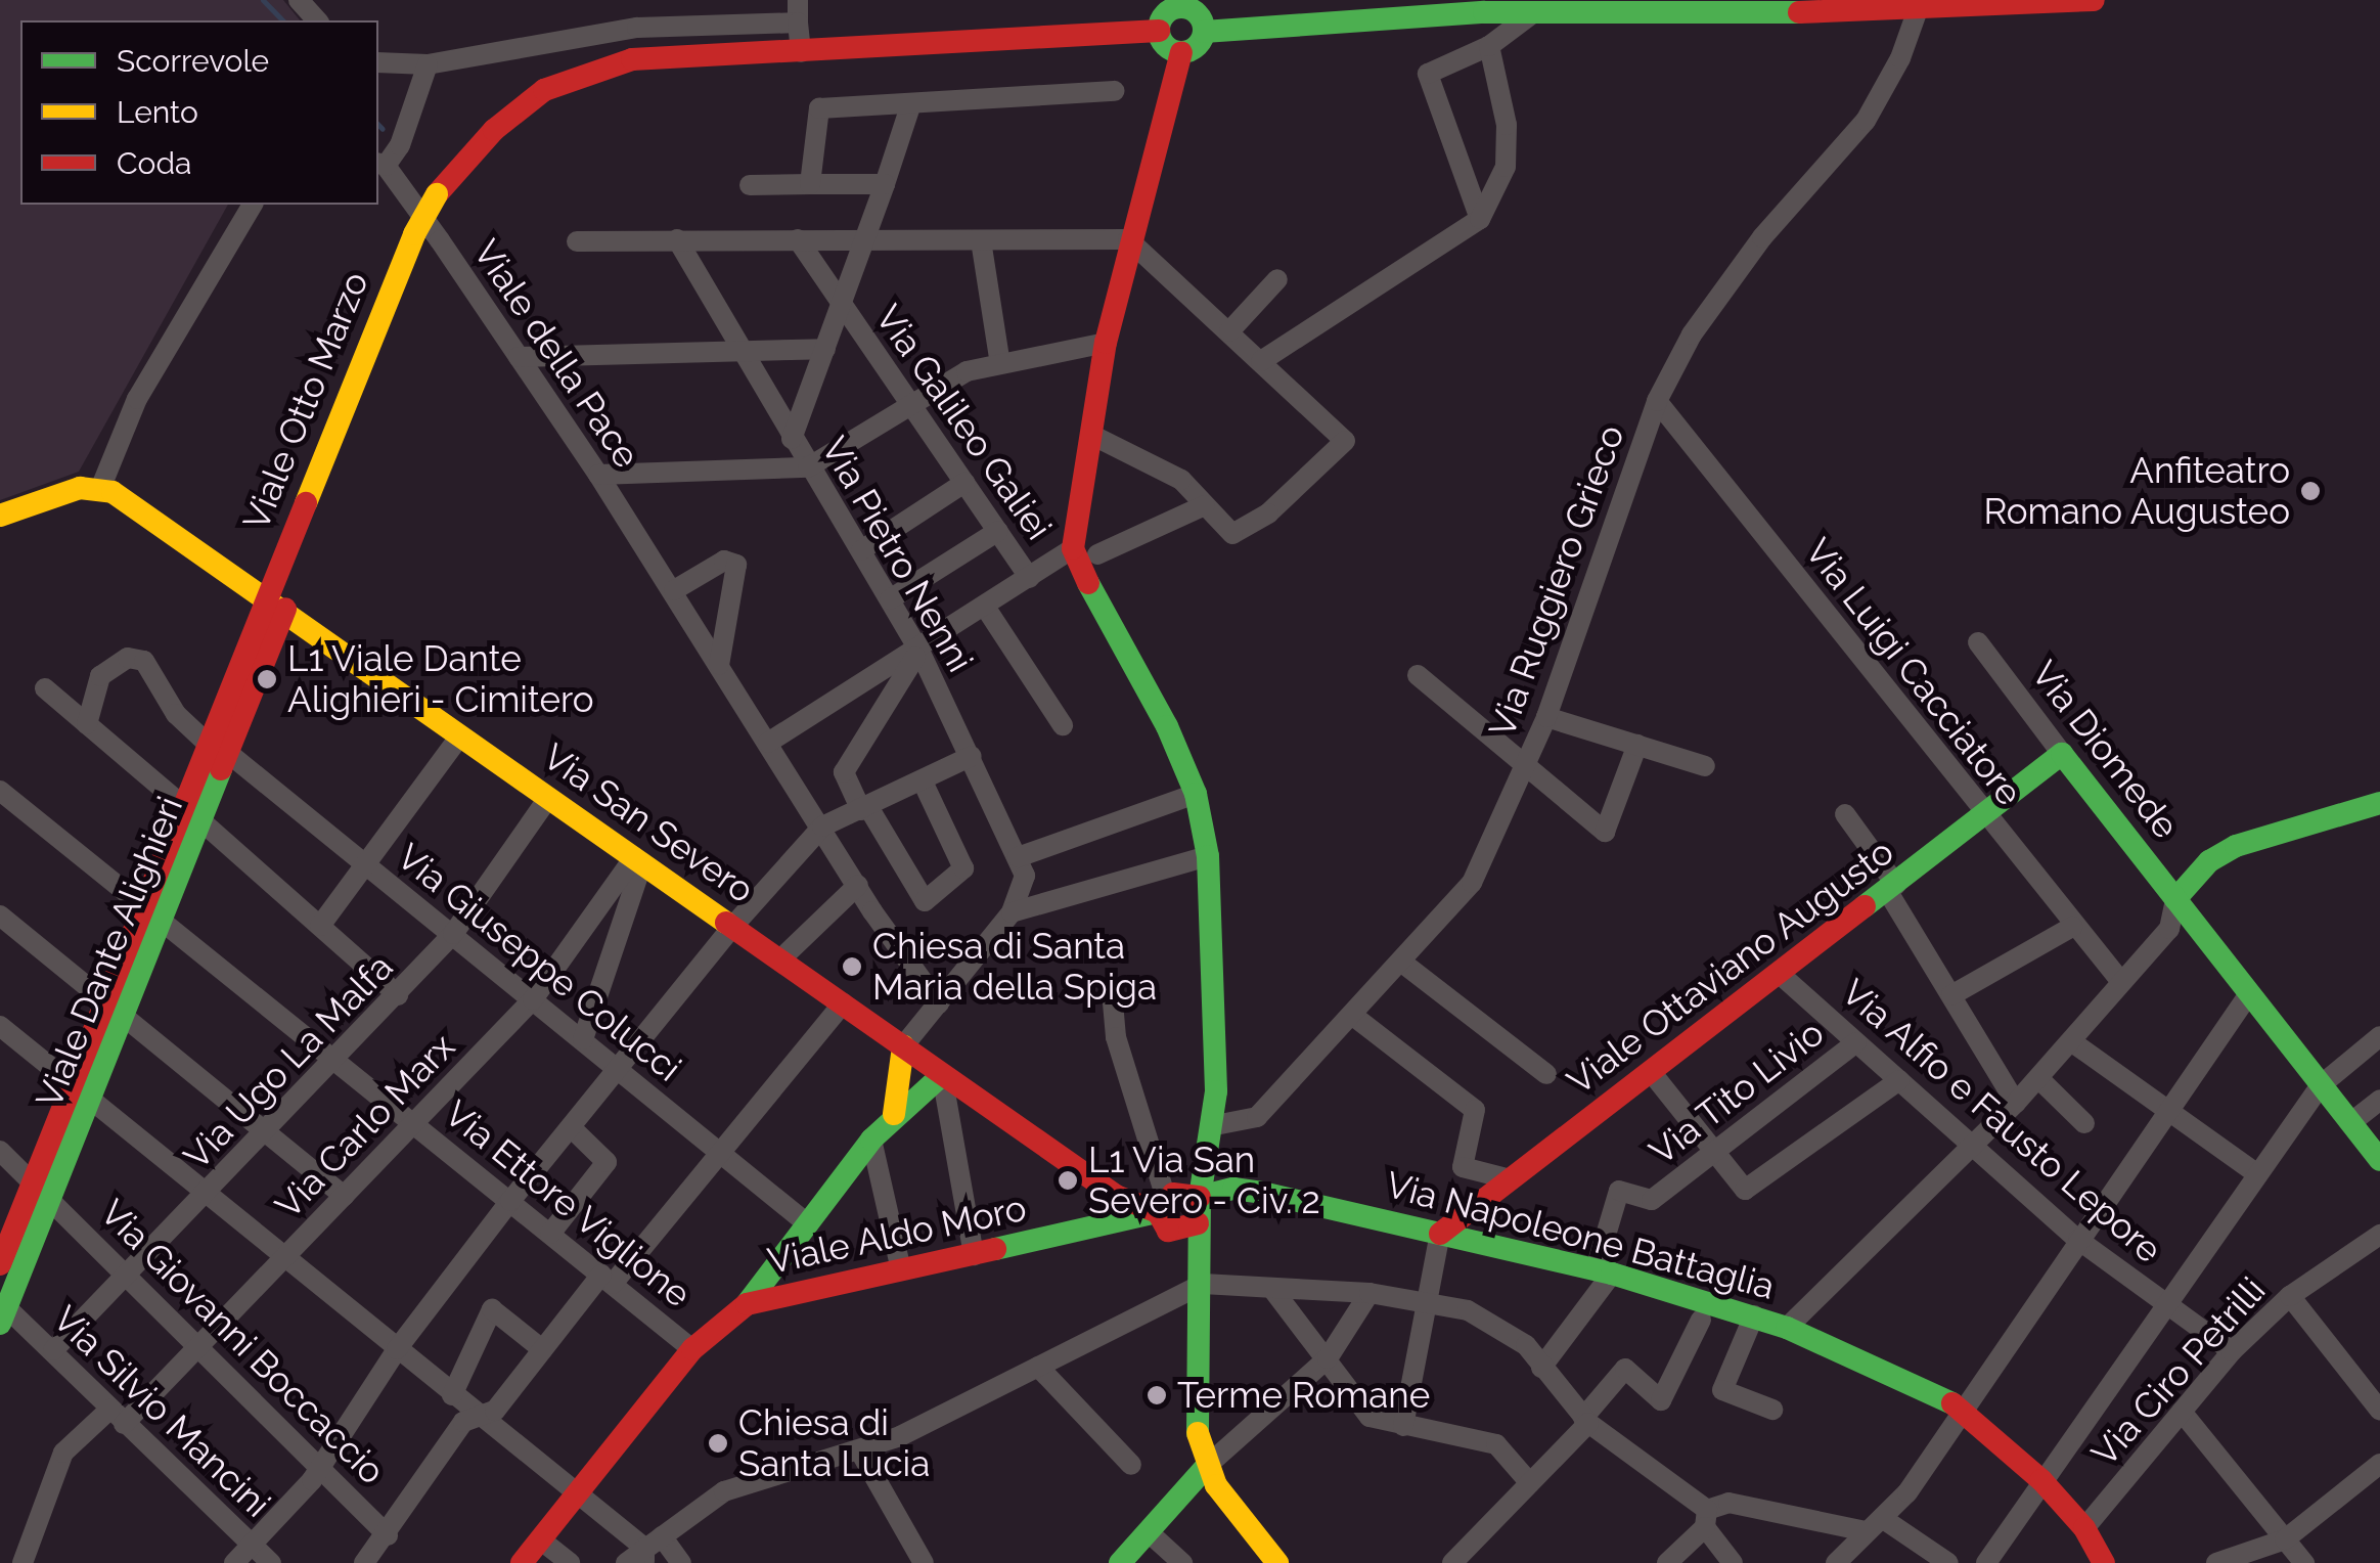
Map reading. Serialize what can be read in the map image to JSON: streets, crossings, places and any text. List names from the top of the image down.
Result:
{
  "streets": {
    "main road": [
      "Viale Otto Marzo",
      "Via Diomede",
      "Via San Severo",
      "Viale Dante Alighieri",
      "Viale Ottaviano Augusto",
      "Viale Aldo Moro",
      "Via Napoleone Battaglia"
    ],
    "street": [
      "Viale della Pace",
      "Via Galileo Galiei",
      "Via Pietro Nenni",
      "Via Ruggiero Grieco",
      "Via Luigi Cacciatore",
      "Via Giuseppe Colucci",
      "Via Ugo La Malfa",
      "Via Tito Livio",
      "Via Alfio e Fausto Lepore",
      "Via Carlo Marx",
      "Via Ettore Viglione",
      "Via Giovanni Boccaccio",
      "Via Ciro Petrilli",
      "Via Silvio Mancini"
    ]
  },
  "crossings": [
    ["Viale Otto Marzo", "Via San Severo"],
    ["Viale Otto Marzo", "Viale Dante Alighieri"],
    ["Via Ruggiero Grieco", "Via Luigi Cacciatore"],
    ["Via Luigi Cacciatore", "Viale Ottaviano Augusto"],
    ["Via Diomede", "Viale Ottaviano Augusto"],
    ["Via San Severo", "Viale Dante Alighieri"],
    ["Via San Severo", "Via Ugo La Malfa"],
    ["Via San Severo", "Via Carlo Marx"],
    ["Via San Severo", "Viale Aldo Moro"],
    ["Via San Severo", "Via Napoleone Battaglia"],
    ["Viale Dante Alighieri", "Via Giuseppe Colucci"],
    ["Viale Dante Alighieri", "Via Ettore Viglione"],
    ["Viale Dante Alighieri", "Via Giovanni Boccaccio"],
    ["Viale Dante Alighieri", "Via Silvio Mancini"],
    ["Via Giuseppe Colucci", "Via Ugo La Malfa"],
    ["Via Giuseppe Colucci", "Via Carlo Marx"],
    ["Viale Ottaviano Augusto", "Via Alfio e Fausto Lepore"],
    ["Viale Ottaviano Augusto", "Via Napoleone Battaglia"],
    ["Via Ugo La Malfa", "Via Ettore Viglione"],
    ["Via Ugo La Malfa", "Via Giovanni Boccaccio"],
    ["Via Ugo La Malfa", "Via Silvio Mancini"],
    ["Via Tito Livio", "Via Alfio e Fausto Lepore"],
    ["Via Tito Livio", "Via Napoleone Battaglia"],
    ["Via Alfio e Fausto Lepore", "Via Ciro Petrilli"],
    ["Via Carlo Marx", "Via Ettore Viglione"],
    ["Via Carlo Marx", "Via Giovanni Boccaccio"],
    ["Via Carlo Marx", "Via Silvio Mancini"],
    ["Via Ettore Viglione", "Viale Aldo Moro"],
    ["Viale Aldo Moro", "Via Napoleone Battaglia"],
    ["Via Napoleone Battaglia", "Via Ciro Petrilli"]
  ],
  "places": [
    "Anfiteatro Romano Augusteo",
    "L1 Viale Dante Alighieri - Cimitero",
    "Chiesa di Santa Maria della Spiga",
    "L1 Via San Severo - Civ. 2",
    "Terme Romane",
    "Chiesa di Santa Lucia"
  ],
  "legend": ["Scorrevole", "Lento", "Coda"]
}
